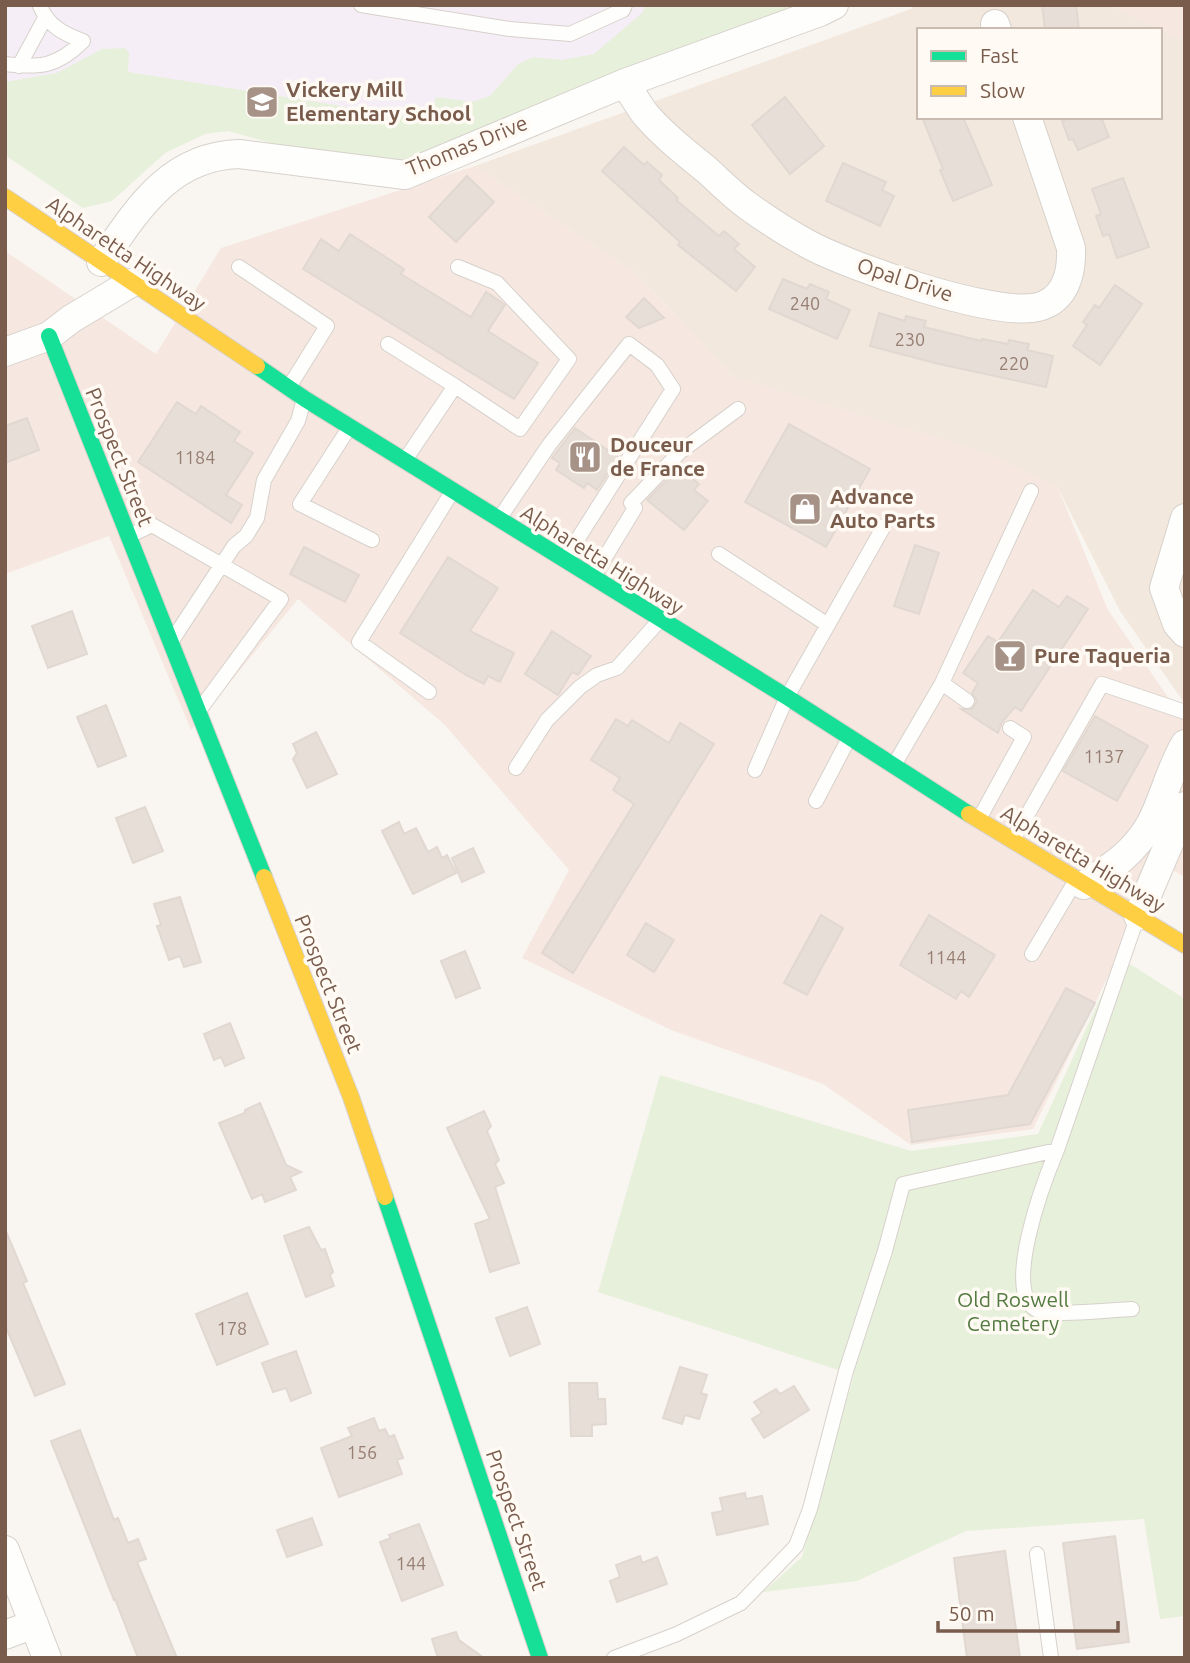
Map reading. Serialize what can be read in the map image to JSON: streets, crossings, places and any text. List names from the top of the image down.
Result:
{
  "streets": {
    "main road": ["Alpharetta Highway", "Prospect Street"],
    "street": ["Thomas Drive", "Opal Drive"]
  },
  "crossings": [
    ["Thomas Drive", "Alpharetta Highway"],
    ["Thomas Drive", "Opal Drive"]
  ],
  "parks": ["Old Roswell Cemetery"],
  "places": {
    "school or university": ["Vickery Mill Elementary School"],
    "restaurant": ["Douceur de France"],
    "shop": ["Advance Auto Parts"],
    "bar": ["Pure Taqueria"]
  },
  "house_numbers": [
    "240",
    "230",
    "220",
    "1184",
    "1137",
    "1144",
    "178",
    "156",
    "144"
  ],
  "legend": ["Fast", "Slow"],
  "scale_bar": "50 m"
}
